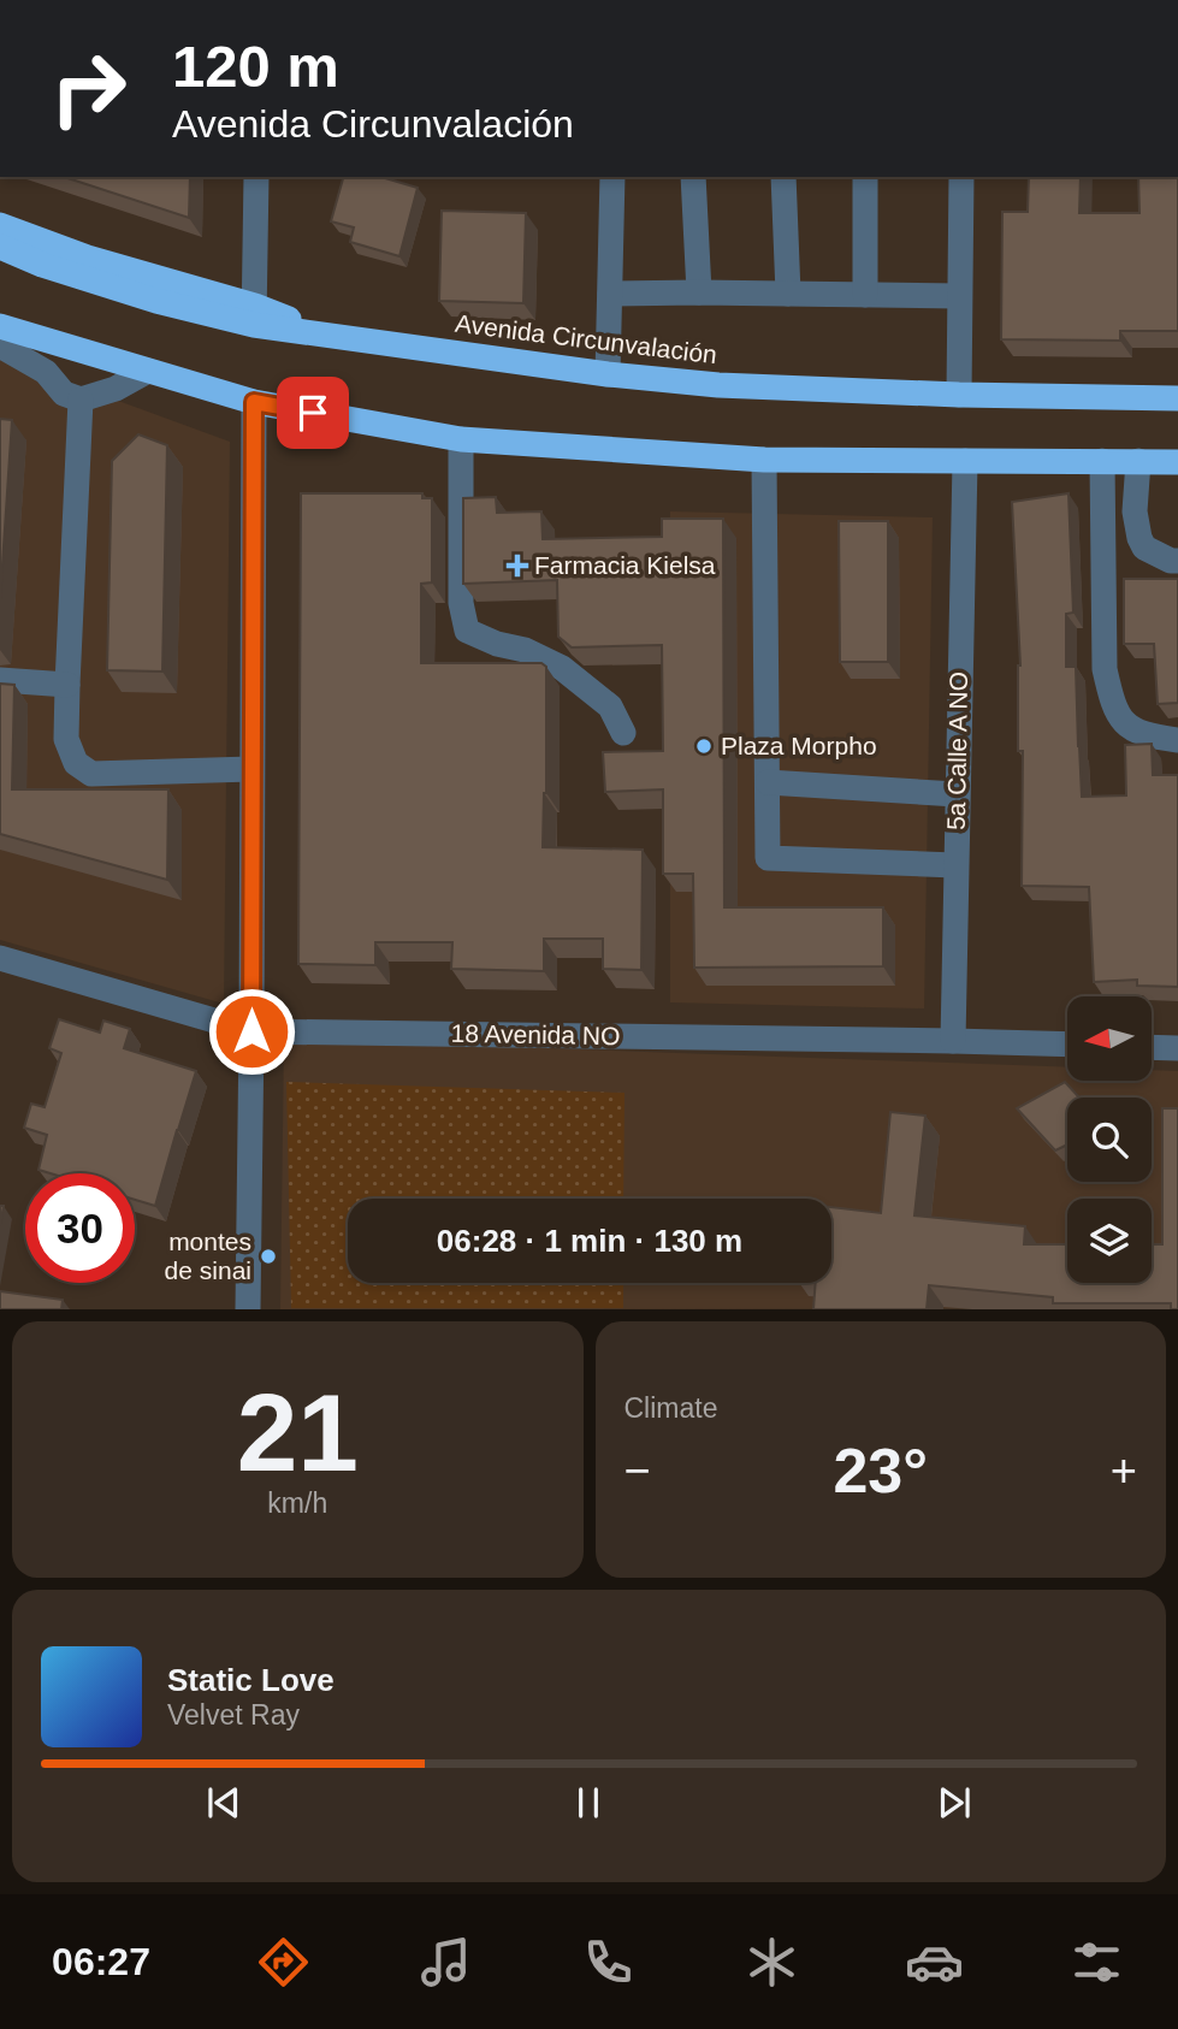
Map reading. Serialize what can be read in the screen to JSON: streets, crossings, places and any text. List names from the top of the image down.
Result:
{
  "streets": {
    "highway": ["Avenida Circunvalación"],
    "street": ["5a Calle A NO", "18 Avenida NO"]
  },
  "crossings": [
    ["5a Calle A NO", "18 Avenida NO"]
  ],
  "places": {
    "health": ["Farmacia Kielsa"],
    "other": ["Plaza Morpho", "montes de sinai"]
  },
  "north": "left",
  "page": {
    "turn": ["120 m", "Avenida Circunvalación"],
    "limit": "30",
    "trip": "06:28 · 1 min · 130 m",
    "tile": [
      ["21", "km/h"],
      "Climate"
    ],
    "heat": ["−", "23°", "+"],
    "song": ["Static Love", "Velvet Ray"],
    "tabs": "06:27"
  }
}
